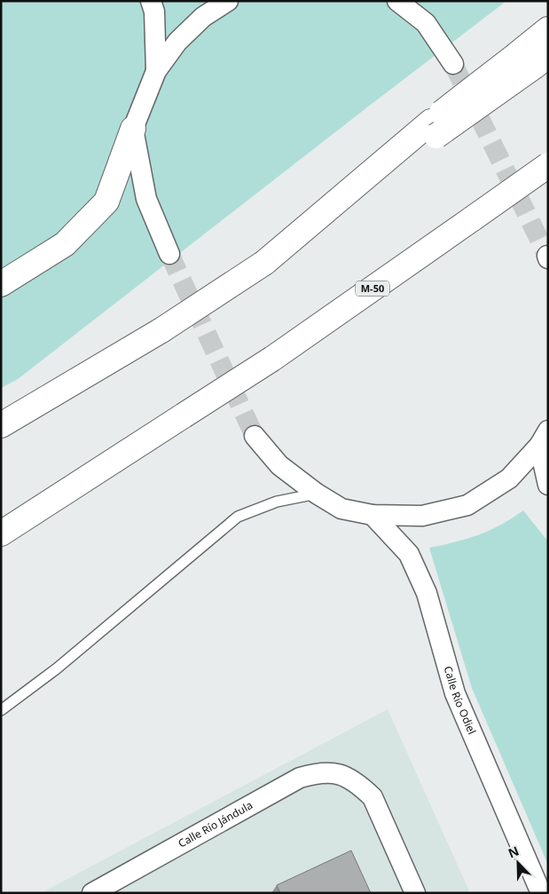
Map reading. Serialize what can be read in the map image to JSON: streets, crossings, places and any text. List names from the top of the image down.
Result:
{
  "streets": {
    "highway": ["M-50"],
    "street": ["Calle Río Odiel", "Calle Río Jándula"]
  },
  "north": "top left"
}
